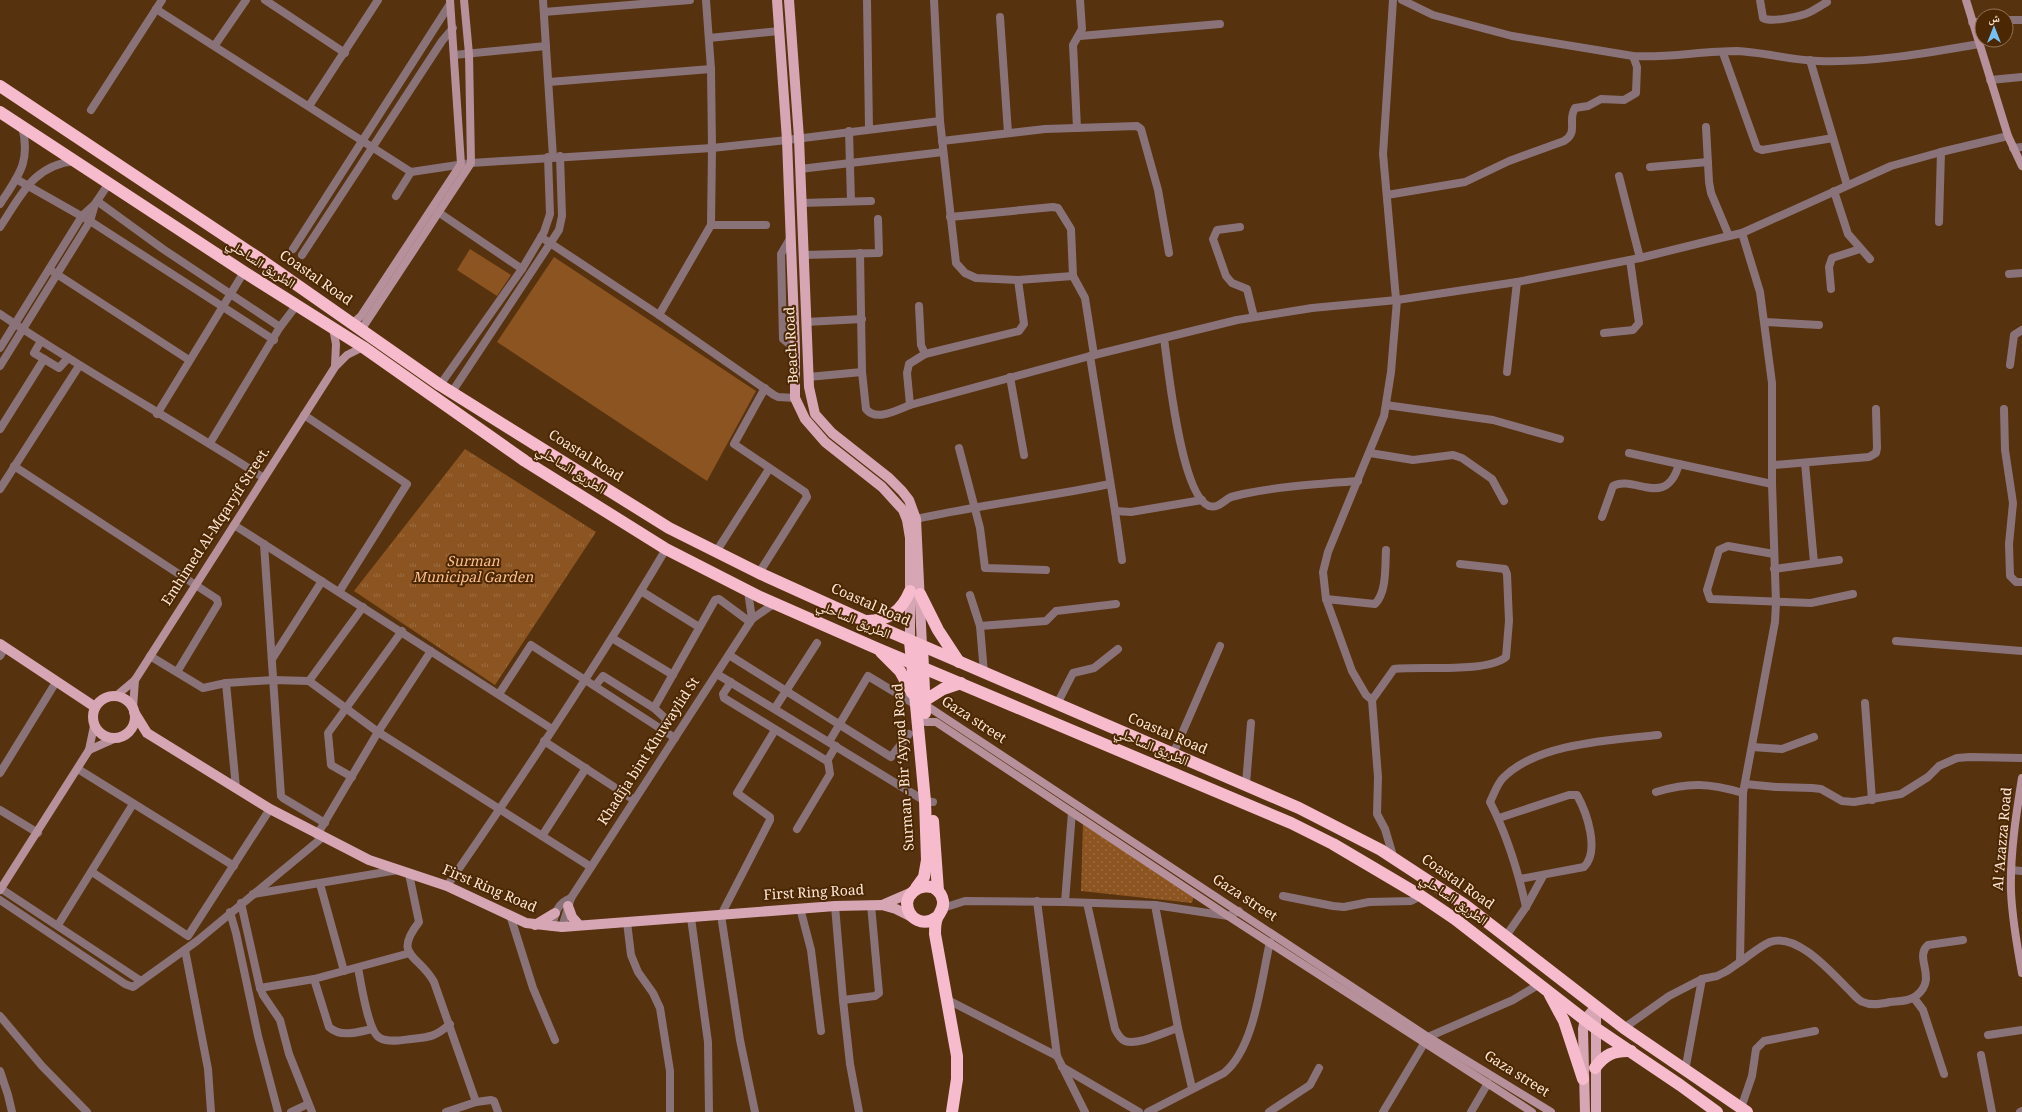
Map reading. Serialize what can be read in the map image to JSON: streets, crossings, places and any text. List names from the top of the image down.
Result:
{
  "streets": {
    "highway": ["الطريق الساحلي", "Coastal Road", "Surman - Bir ‘Ayyad Road"],
    "main road": ["Beach Road", "First Ring Road"],
    "street": [
      "Emhimed Al-Mqaryif Street.",
      "Gaza street",
      "Khadīja bint Khuwaylid St",
      "Al ‘Azazza Road"
    ]
  },
  "crossings": [
    ["الطريق الساحلي", "Emhimed Al-Mqaryif Street."],
    ["الطريق الساحلي", "Surman - Bir ‘Ayyad Road"],
    ["Coastal Road", "Beach Road"],
    ["Coastal Road", "Surman - Bir ‘Ayyad Road"],
    ["Beach Road", "Surman - Bir ‘Ayyad Road"],
    ["Gaza street", "Surman - Bir ‘Ayyad Road"]
  ],
  "parks": ["Surman Municipal Garden"],
  "north": "top"
}
